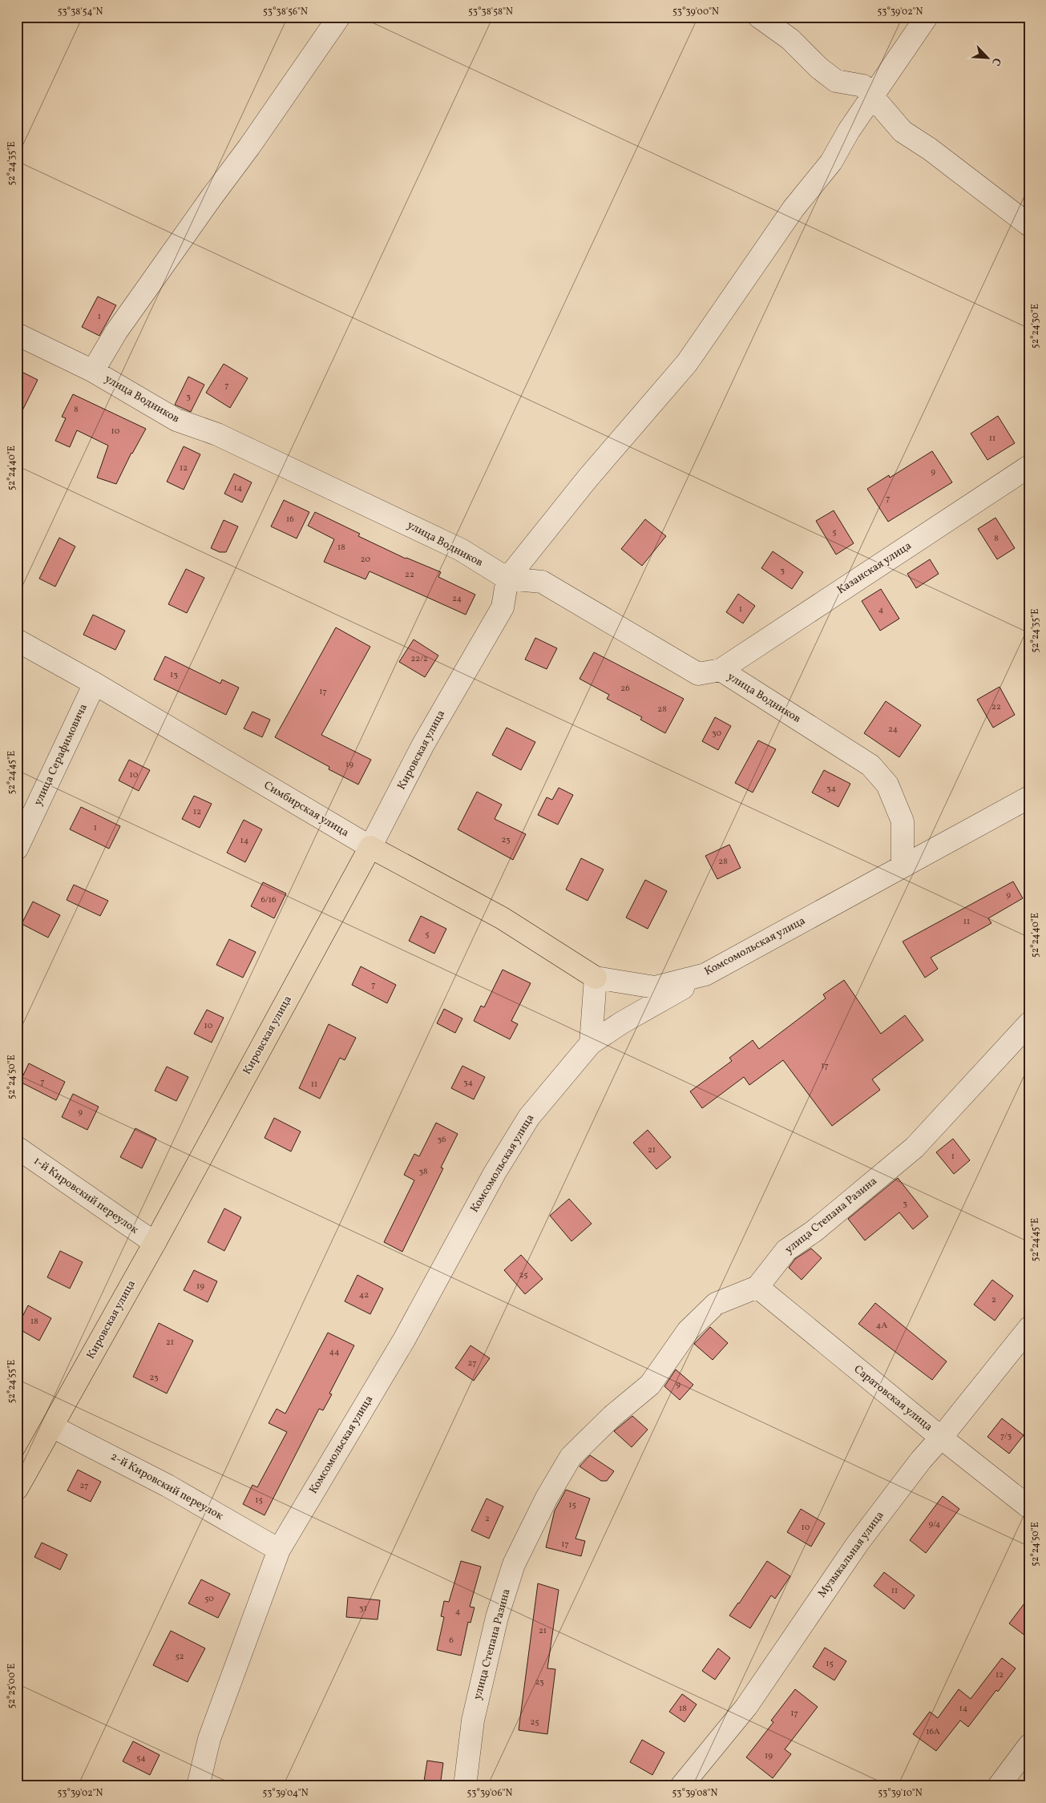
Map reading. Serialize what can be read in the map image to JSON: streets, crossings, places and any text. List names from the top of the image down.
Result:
{
  "streets": {
    "main road": ["Кировская улица", "Симбирская улица"],
    "street": [
      "улица Водников",
      "Казанская улица",
      "улица Серафимовича",
      "Комсомольская улица",
      "1-й Кировский переулок",
      "улица Степана Разина",
      "Саратовская улица",
      "2-й Кировский переулок",
      "Музыкальная улица"
    ]
  },
  "crossings": [
    ["улица Водников", "Казанская улица"],
    ["улица Водников", "Кировская улица"],
    ["улица Водников", "Комсомольская улица"],
    ["Кировская улица", "Симбирская улица"],
    ["Кировская улица", "1-й Кировский переулок"],
    ["Кировская улица", "2-й Кировский переулок"],
    ["улица Серафимовича", "Симбирская улица"],
    ["Симбирская улица", "Комсомольская улица"],
    ["Комсомольская улица", "2-й Кировский переулок"],
    ["улица Степана Разина", "Саратовская улица"],
    ["Саратовская улица", "Музыкальная улица"]
  ],
  "house_numbers": [
    "1",
    "7",
    "3",
    "8",
    "10",
    "11",
    "12",
    "9",
    "14",
    "7",
    "16",
    "5",
    "8",
    "18",
    "20",
    "3",
    "22",
    "24",
    "1",
    "4",
    "22/2",
    "13",
    "26",
    "17",
    "22",
    "28",
    "24",
    "30",
    "19",
    "10",
    "34",
    "12",
    "1",
    "23",
    "14",
    "28",
    "9",
    "6/16",
    "11",
    "5",
    "7",
    "10",
    "17",
    "7",
    "34",
    "11",
    "9",
    "36",
    "21",
    "1",
    "38",
    "3",
    "25",
    "19",
    "42",
    "2",
    "18",
    "4А",
    "21",
    "44",
    "27",
    "23",
    "9",
    "7/3",
    "27",
    "15",
    "15",
    "2",
    "9/4",
    "10",
    "17",
    "11",
    "50",
    "31",
    "4",
    "21",
    "6",
    "52",
    "15",
    "12",
    "23",
    "18",
    "14",
    "17",
    "25",
    "16А",
    "19",
    "54"
  ],
  "north": "bottom right",
  "coordinates": [
    "53°38'54\"N",
    "53°38'56\"N",
    "53°38'58\"N",
    "53°39'00\"N",
    "53°39'02\"N",
    "52°24'35\"E",
    "52°24'30\"E",
    "52°24'40\"E",
    "52°24'45\"E",
    "52°24'50\"E",
    "52°24'55\"E",
    "52°25'00\"E",
    "53°39'04\"N",
    "53°39'06\"N",
    "53°39'08\"N",
    "53°39'10\"N"
  ]
}
